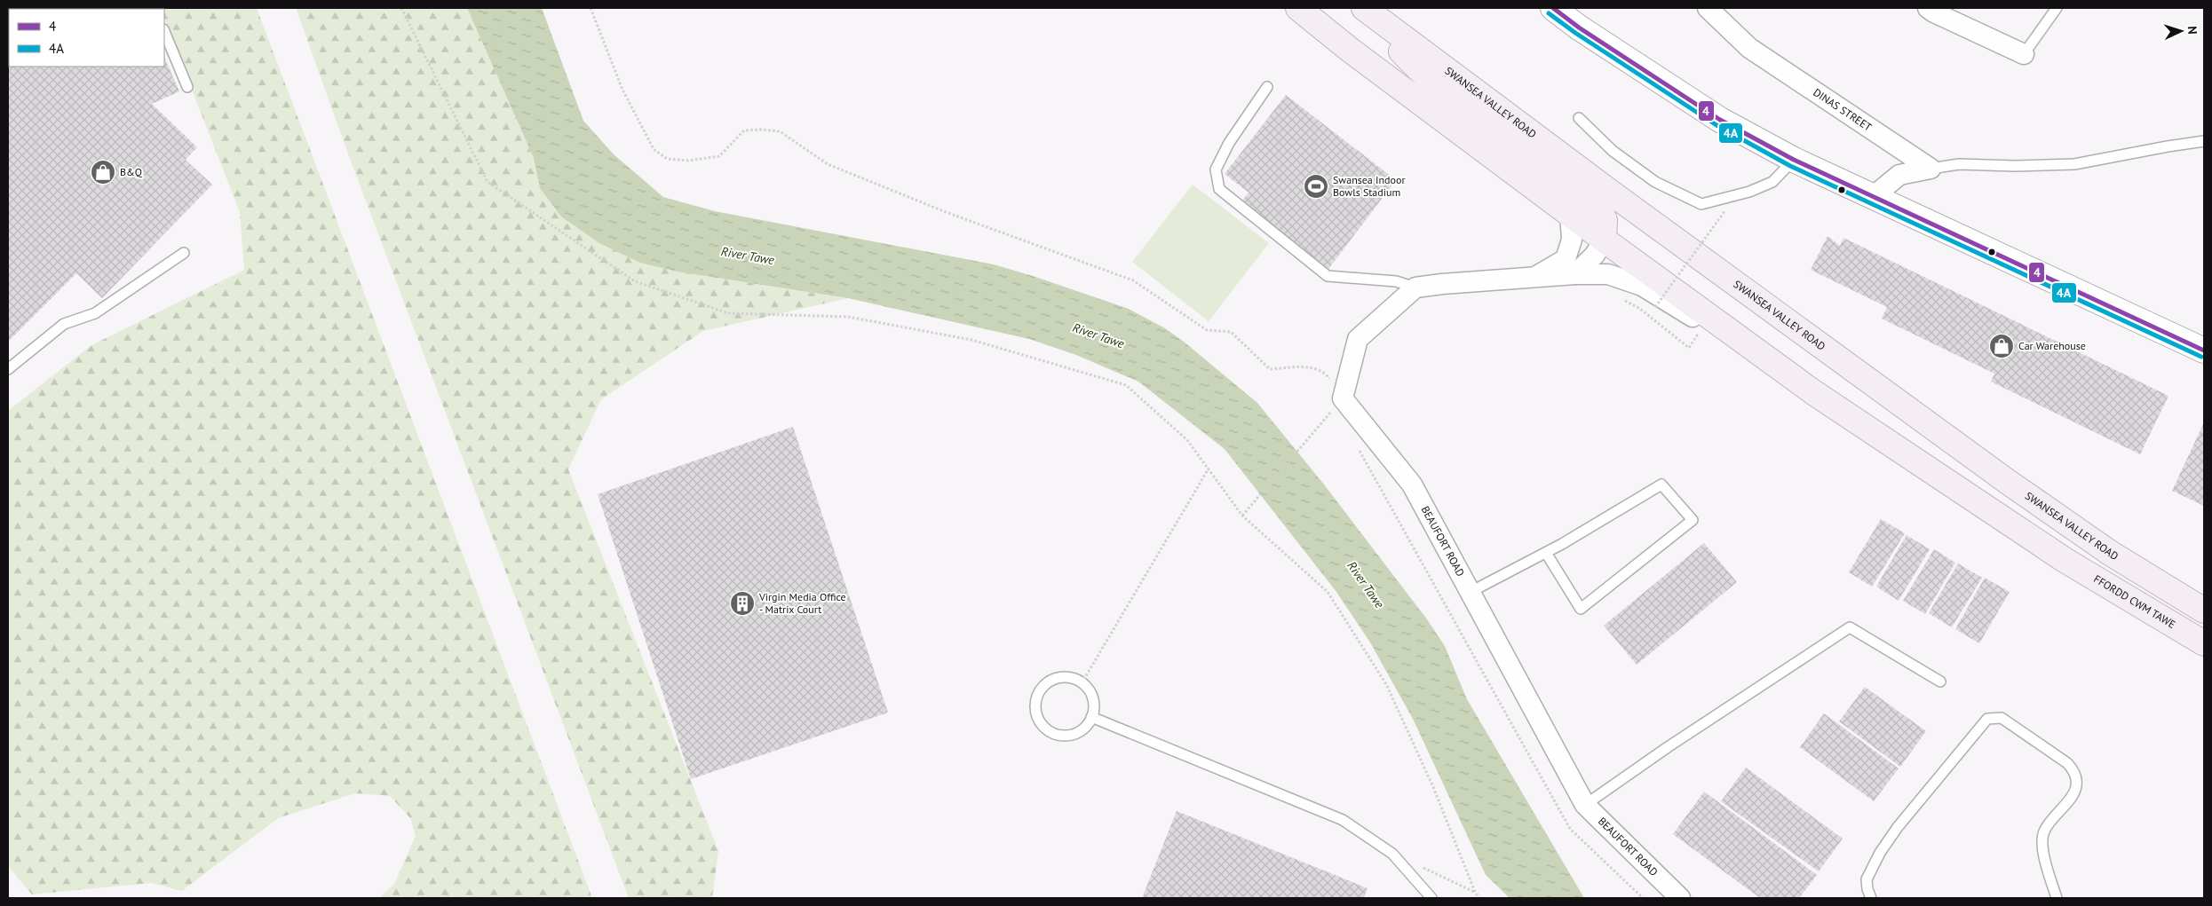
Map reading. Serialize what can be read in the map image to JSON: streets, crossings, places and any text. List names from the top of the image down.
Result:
{
  "streets": {
    "main road": ["SWANSEA VALLEY ROAD"],
    "street": ["DINAS STREET", "BEAUFORT ROAD"]
  },
  "water": ["River Tawe"],
  "places": {
    "shop": ["B&Q", "Car Warehouse"],
    "sports": ["Swansea Indoor Bowls Stadium"],
    "building": ["Virgin Media Office - Matrix Court"]
  },
  "lines": ["transit line 4", "transit line 4A"],
  "legend": ["4", "4A"],
  "north": "right"
}
